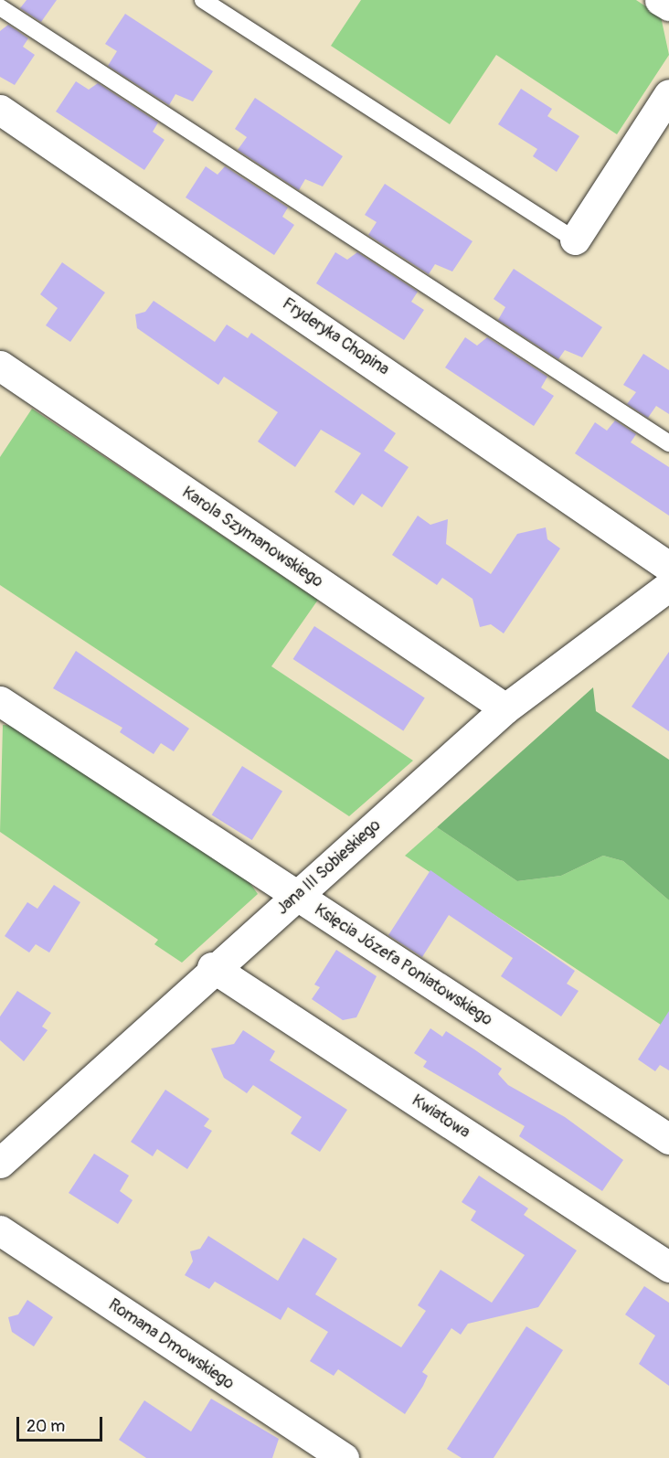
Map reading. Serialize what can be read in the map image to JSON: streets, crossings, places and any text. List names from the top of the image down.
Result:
{
  "streets": {
    "street": [
      "Fryderyka Chopina",
      "Karola Szymanowskiego",
      "Jana III Sobieskiego",
      "Księcia Józefa Poniatowskiego",
      "Kwiatowa",
      "Romana Dmowskiego"
    ]
  },
  "crossings": [
    ["Karola Szymanowskiego", "Jana III Sobieskiego"],
    ["Jana III Sobieskiego", "Księcia Józefa Poniatowskiego"],
    ["Jana III Sobieskiego", "Kwiatowa"]
  ],
  "scale_bar": "20 m"
}
